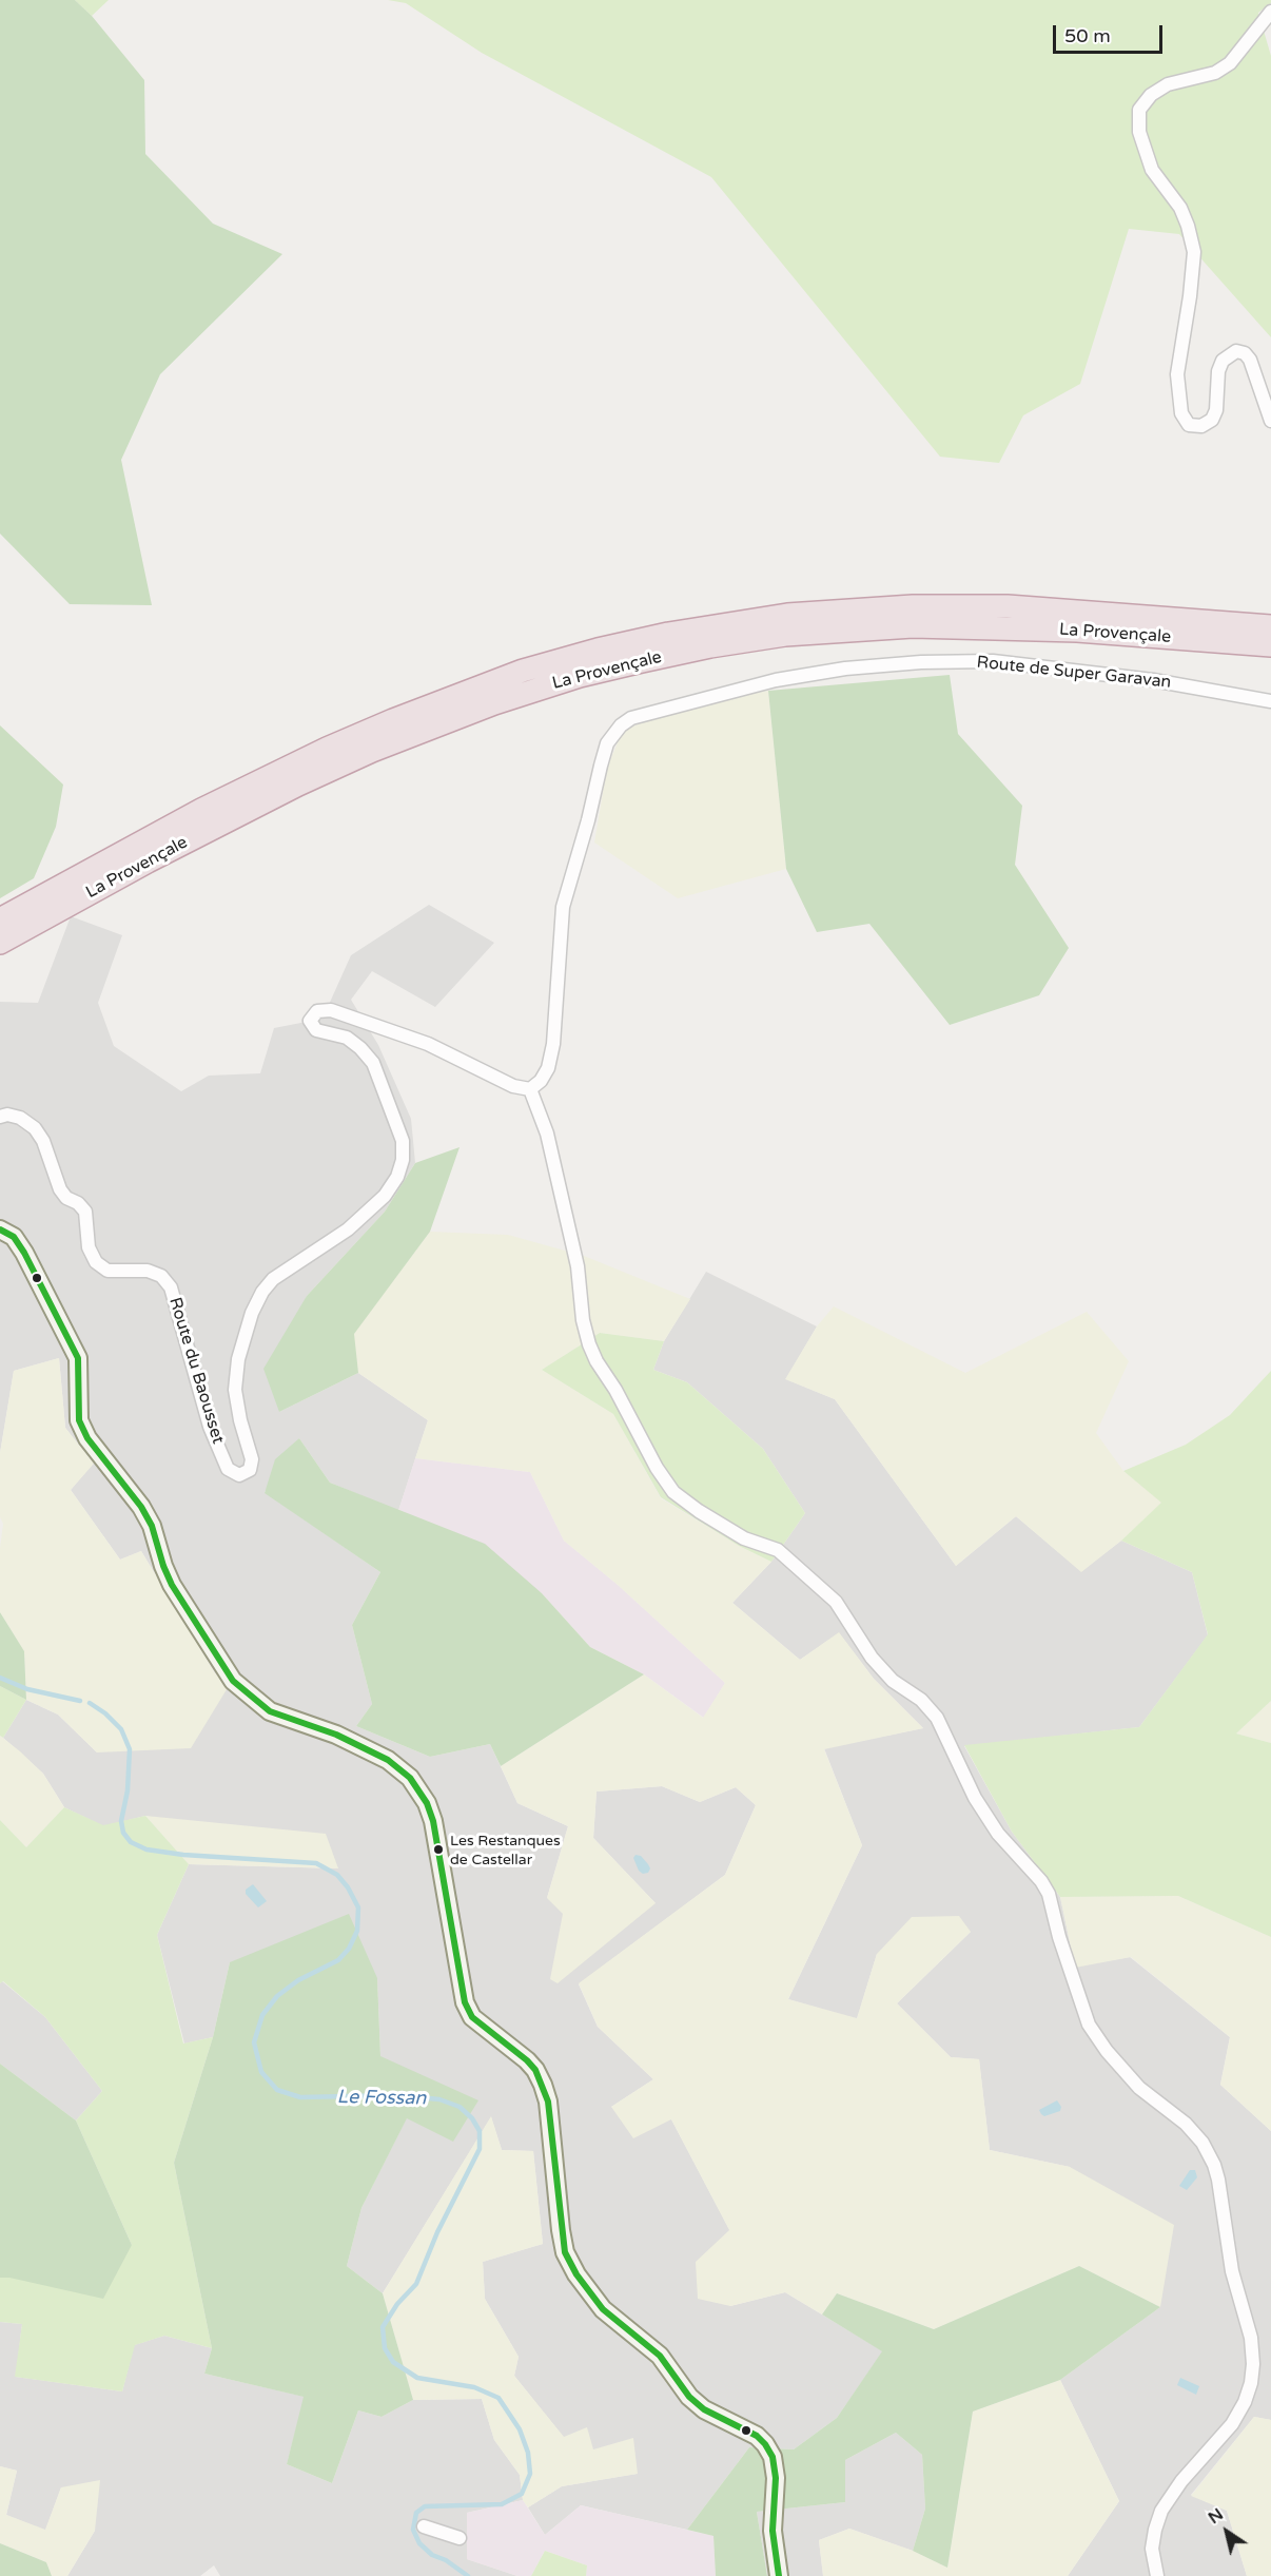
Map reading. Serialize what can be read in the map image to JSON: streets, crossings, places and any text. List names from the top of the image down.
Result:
{
  "streets": {
    "highway": ["La Provençale"],
    "street": ["Route de Super Garavan", "Route du Baousset"]
  },
  "crossings": [
    ["Route de Super Garavan", "Route du Baousset"]
  ],
  "water": ["Le Fossan"],
  "places": ["Les Restanques de Castellar"],
  "scale_bar": "50 m",
  "north": "top left"
}
